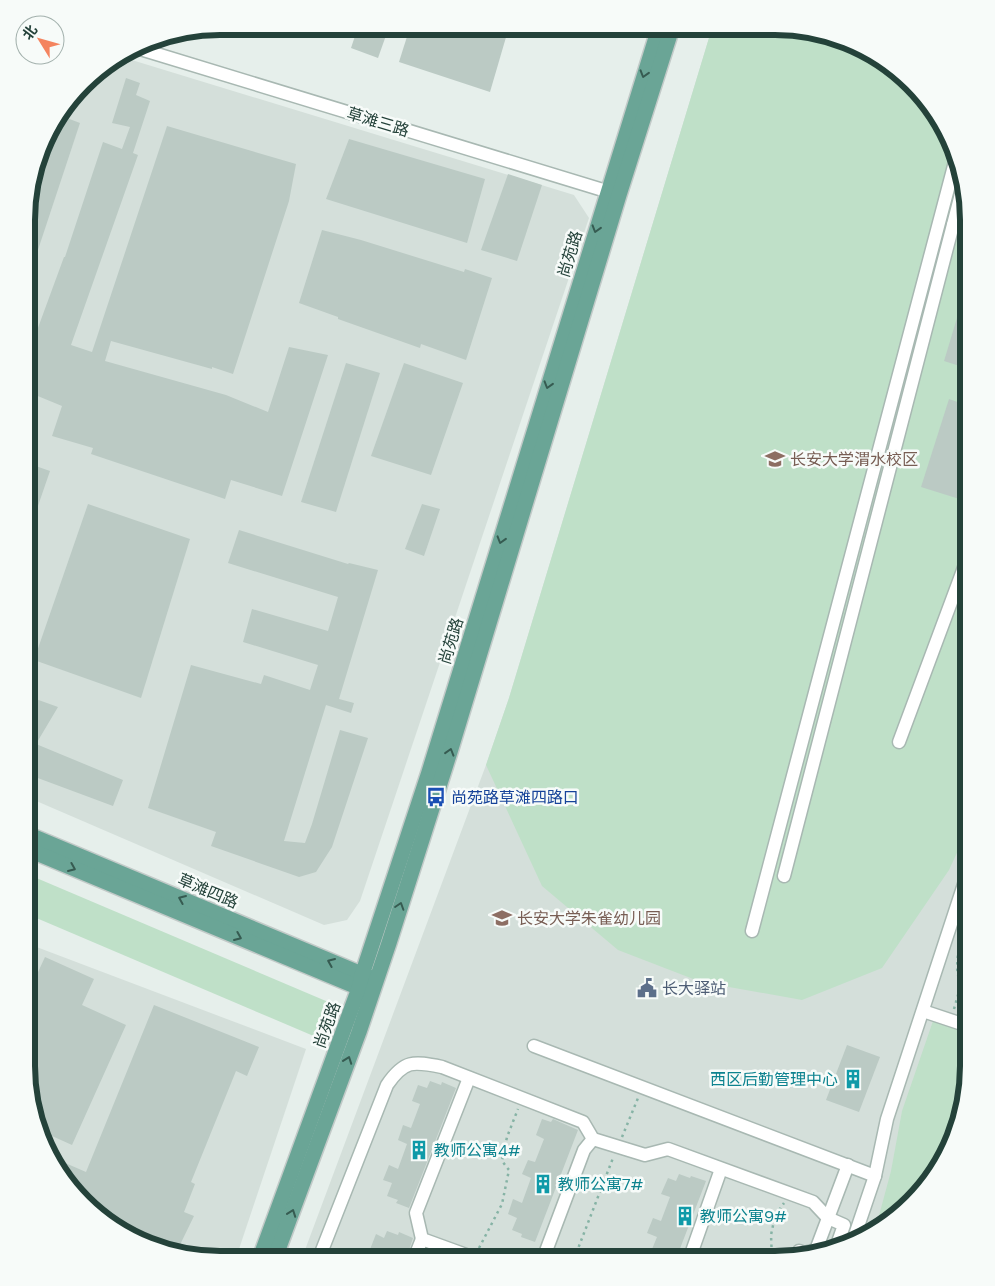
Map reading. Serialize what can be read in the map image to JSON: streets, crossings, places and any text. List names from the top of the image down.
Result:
{
  "streets": {
    "main road": ["尚苑路", "草滩四路"],
    "street": ["草滩三路"]
  },
  "crossings": [
    ["草滩三路", "尚苑路"],
    ["尚苑路", "草滩四路"]
  ],
  "places": {
    "school or university": ["长安大学渭水校区", "长安大学朱雀幼儿园"],
    "bus stop": ["尚苑路草滩四路口"],
    "public building": ["长大驿站"],
    "building": [
      "西区后勤管理中心",
      "教师公寓4#",
      "教师公寓7#",
      "教师公寓9#"
    ]
  },
  "north": "top left"
}
